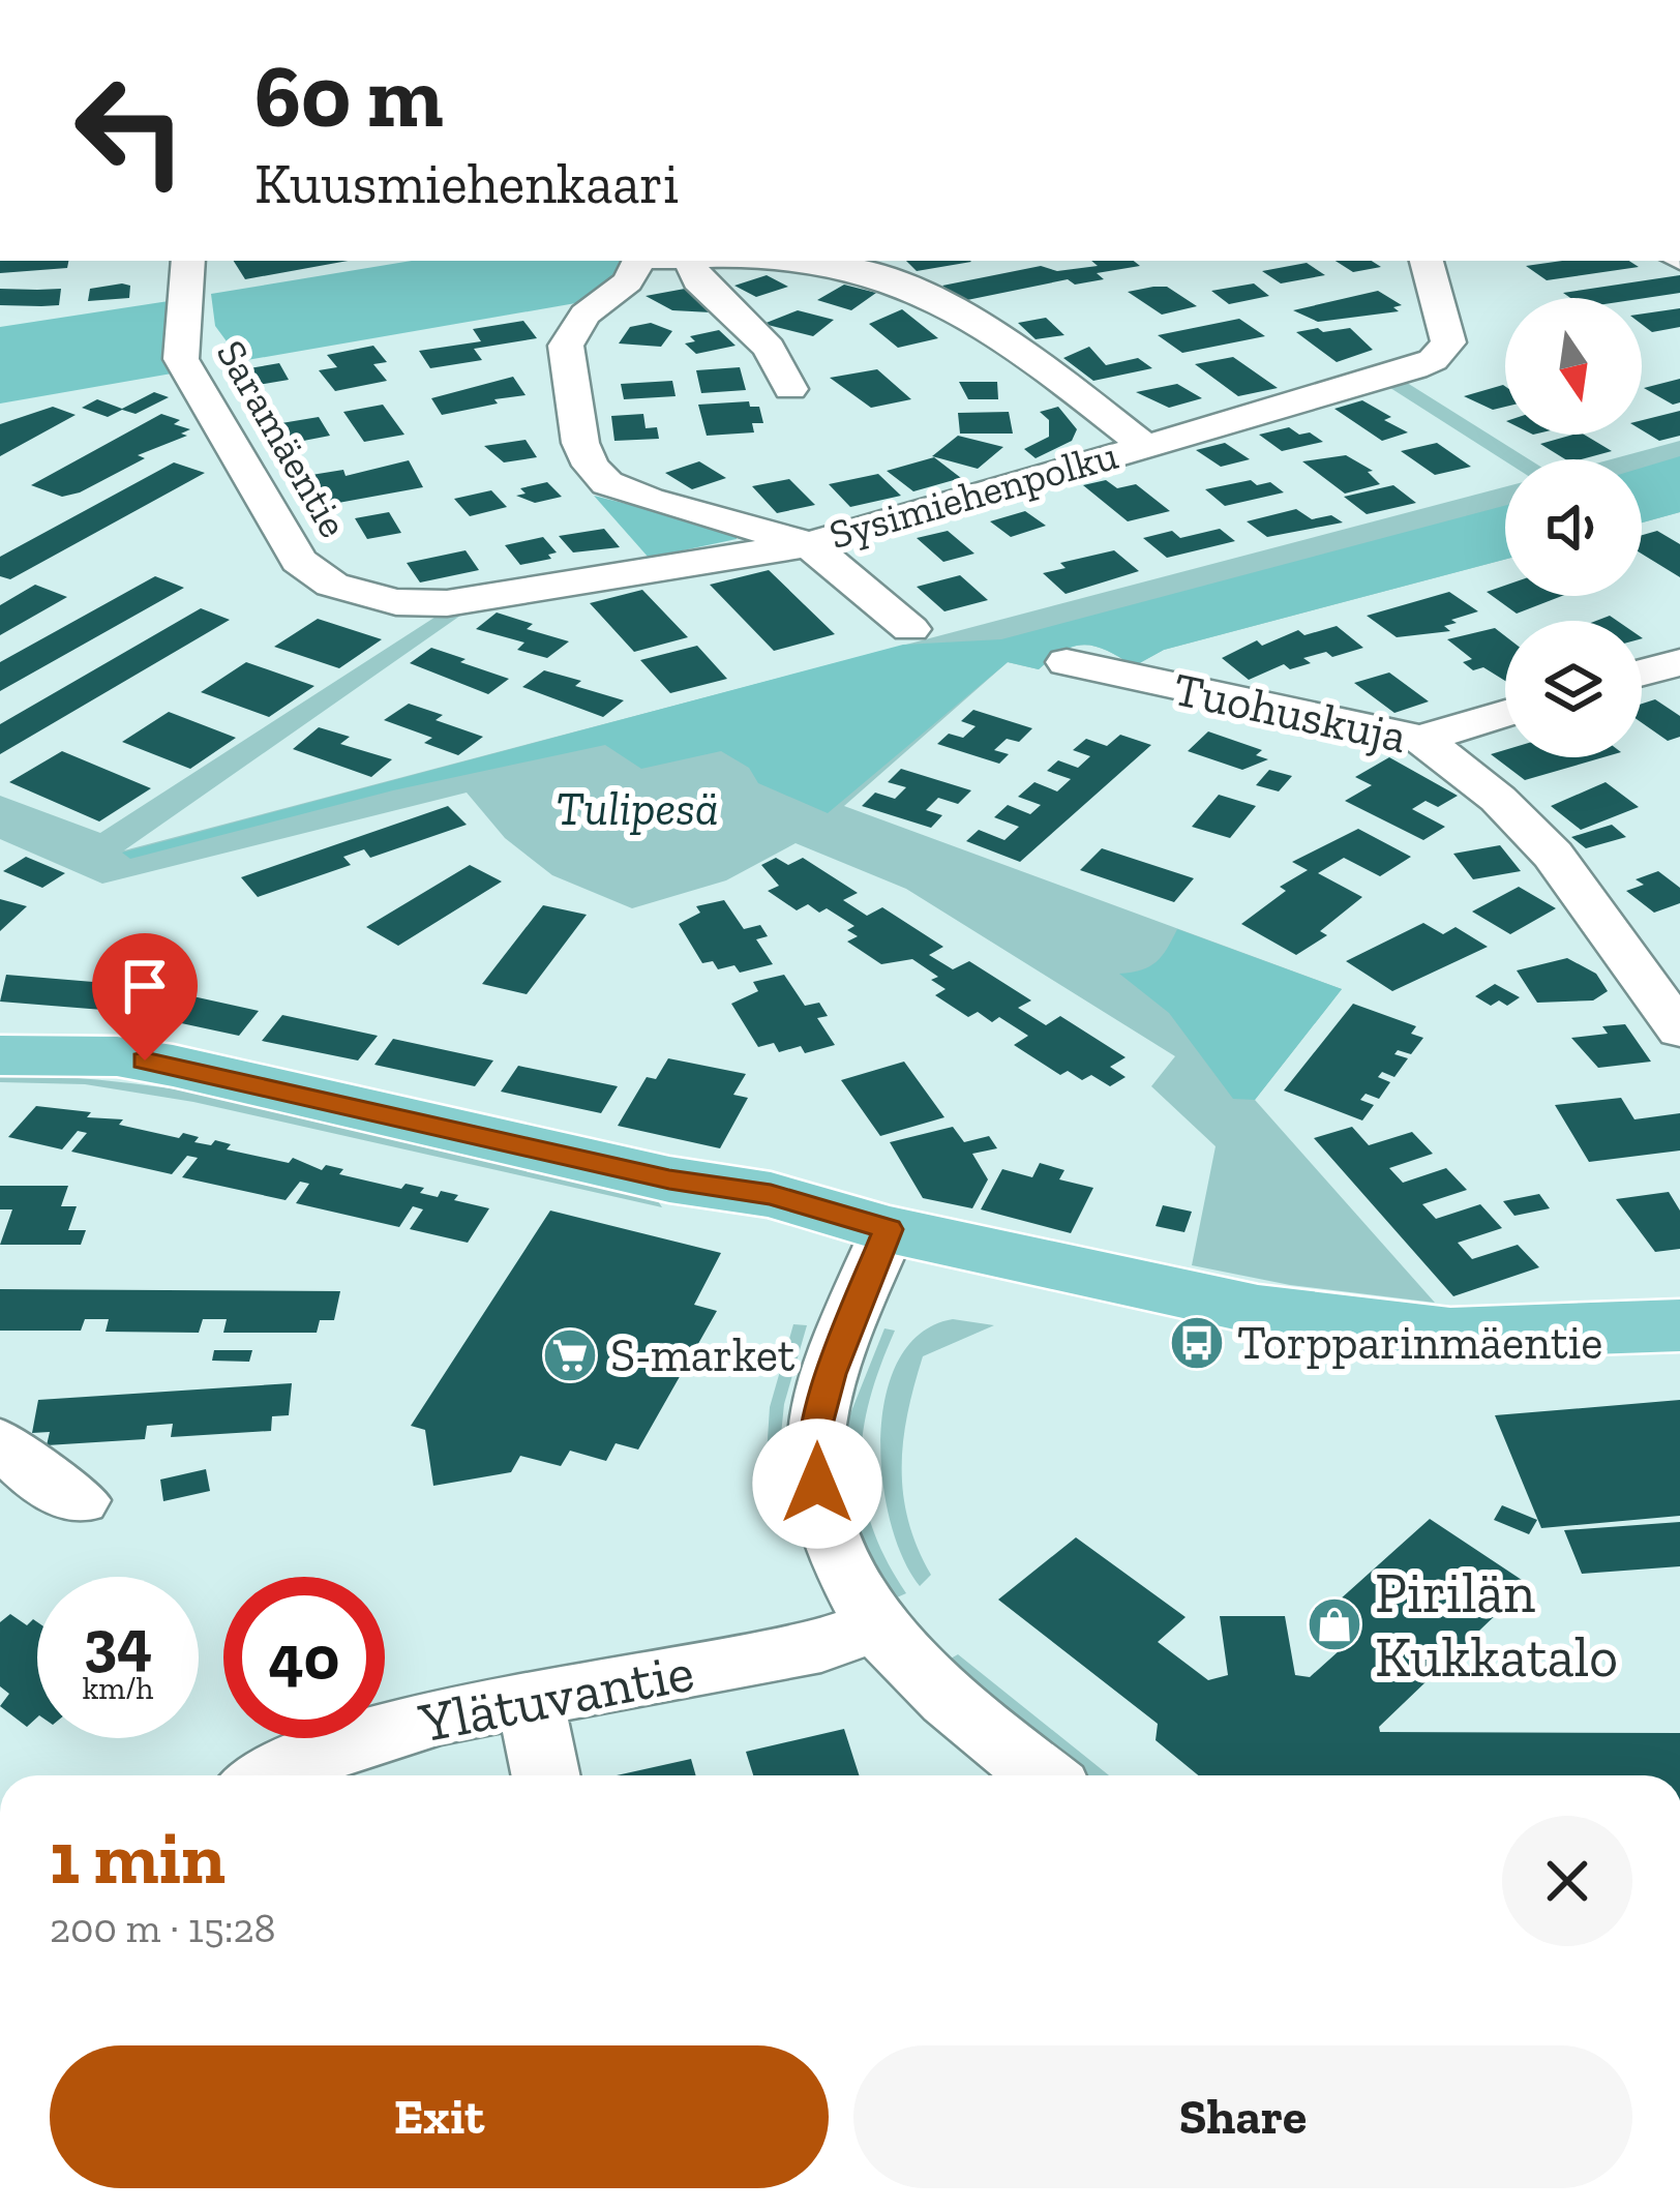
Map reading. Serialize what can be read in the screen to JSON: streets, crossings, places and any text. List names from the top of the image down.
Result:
{
  "streets": {
    "street": [
      "Saramäentie",
      "Sysimiehenpolku",
      "Tuohuskuja",
      "Ylätuvantie"
    ]
  },
  "crossings": [
    ["Saramäentie", "Sysimiehenpolku"]
  ],
  "parks": ["Tulipesä"],
  "places": {
    "bus stop": ["Torpparinmäentie"],
    "supermarket": ["S-market"],
    "shop": ["Pirilän Kukkatalo"]
  },
  "north": "bottom",
  "page": {
    "turn": ["60 m", "Kuusmiehenkaari"],
    "speed": "34 km/h",
    "limit": "40",
    "heading": ["1 min", "200 m · 15:28"],
    "buttons": ["Exit", "Share"]
  }
}
